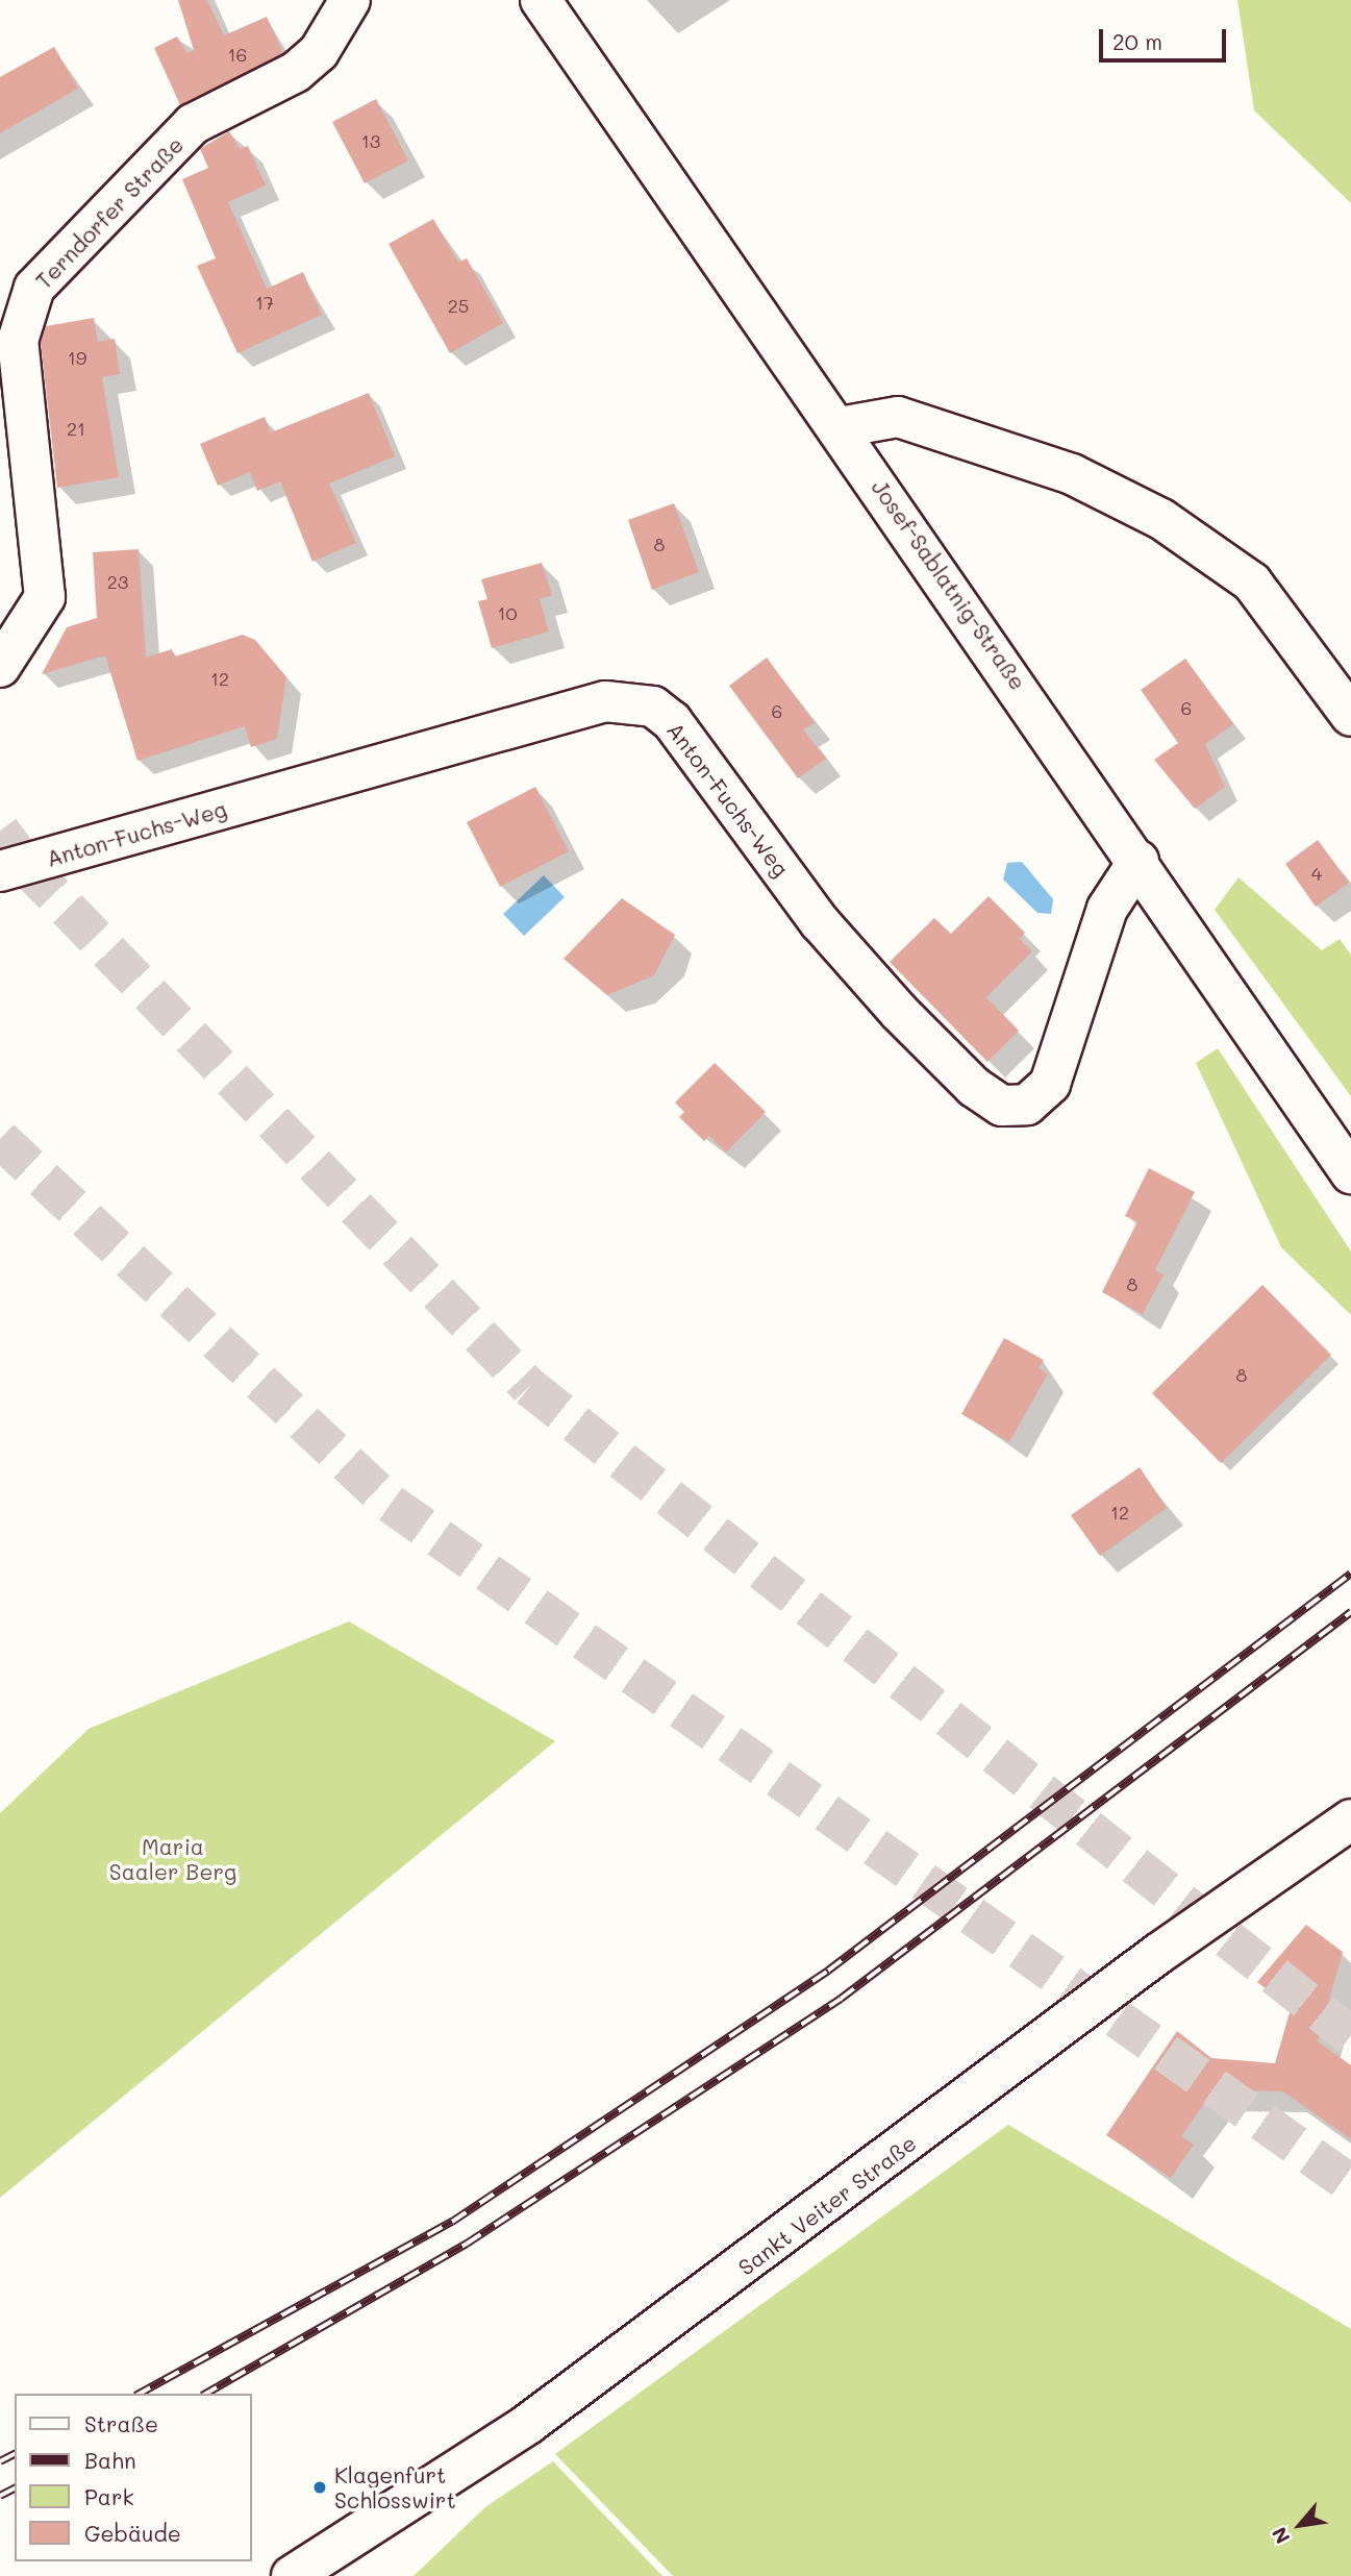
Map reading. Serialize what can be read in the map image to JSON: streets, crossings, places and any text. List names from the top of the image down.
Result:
{
  "streets": {
    "street": [
      "Terndorfer Straße",
      "Josef-Sablatnig-Straße",
      "Anton-Fuchs-Weg",
      "Sankt Veiter Straße"
    ]
  },
  "crossings": [
    ["Josef-Sablatnig-Straße", "Anton-Fuchs-Weg"]
  ],
  "parks": ["Maria Saaler Berg"],
  "places": ["Klagenfurt Schlosswirt"],
  "house_numbers": [
    "16",
    "13",
    "17",
    "25",
    "19",
    "21",
    "8",
    "23",
    "10",
    "12",
    "6",
    "6",
    "4",
    "8",
    "8",
    "12"
  ],
  "legend": [
    "Straße",
    "Bahn",
    "Park",
    "Gebäude"
  ],
  "scale_bar": "20 m",
  "north": "bottom left"
}
